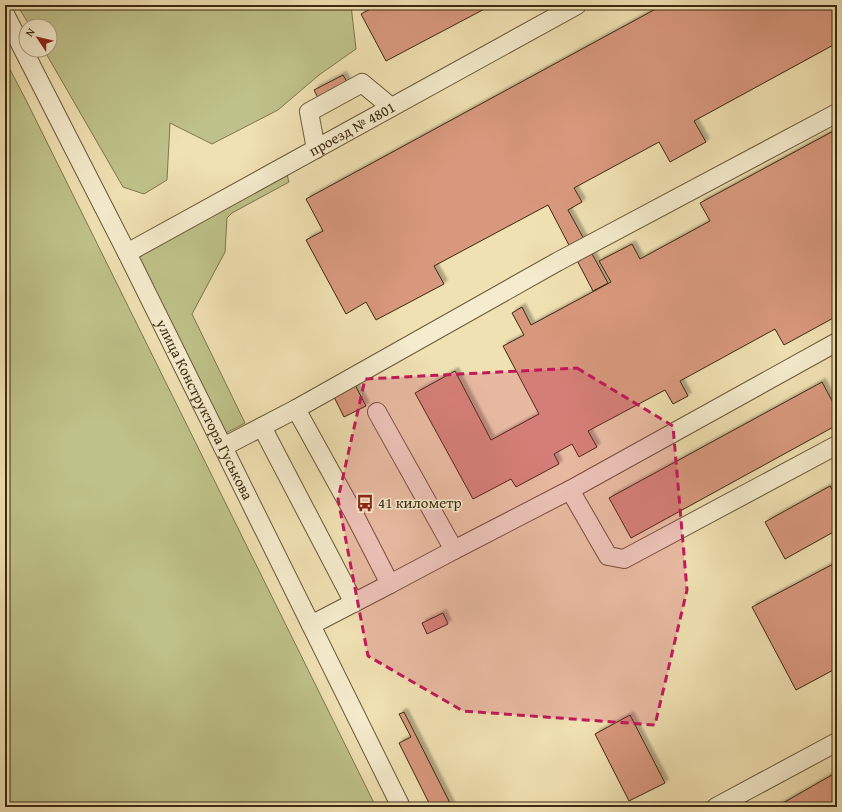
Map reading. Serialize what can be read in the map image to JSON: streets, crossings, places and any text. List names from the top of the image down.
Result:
{
  "streets": {
    "street": ["проезд № 4801", "улица Конструктора Гуськова"]
  },
  "crossings": [
    ["проезд № 4801", "улица Конструктора Гуськова"]
  ],
  "places": {
    "bus stop": ["41 километр"]
  },
  "north": "top left"
}
